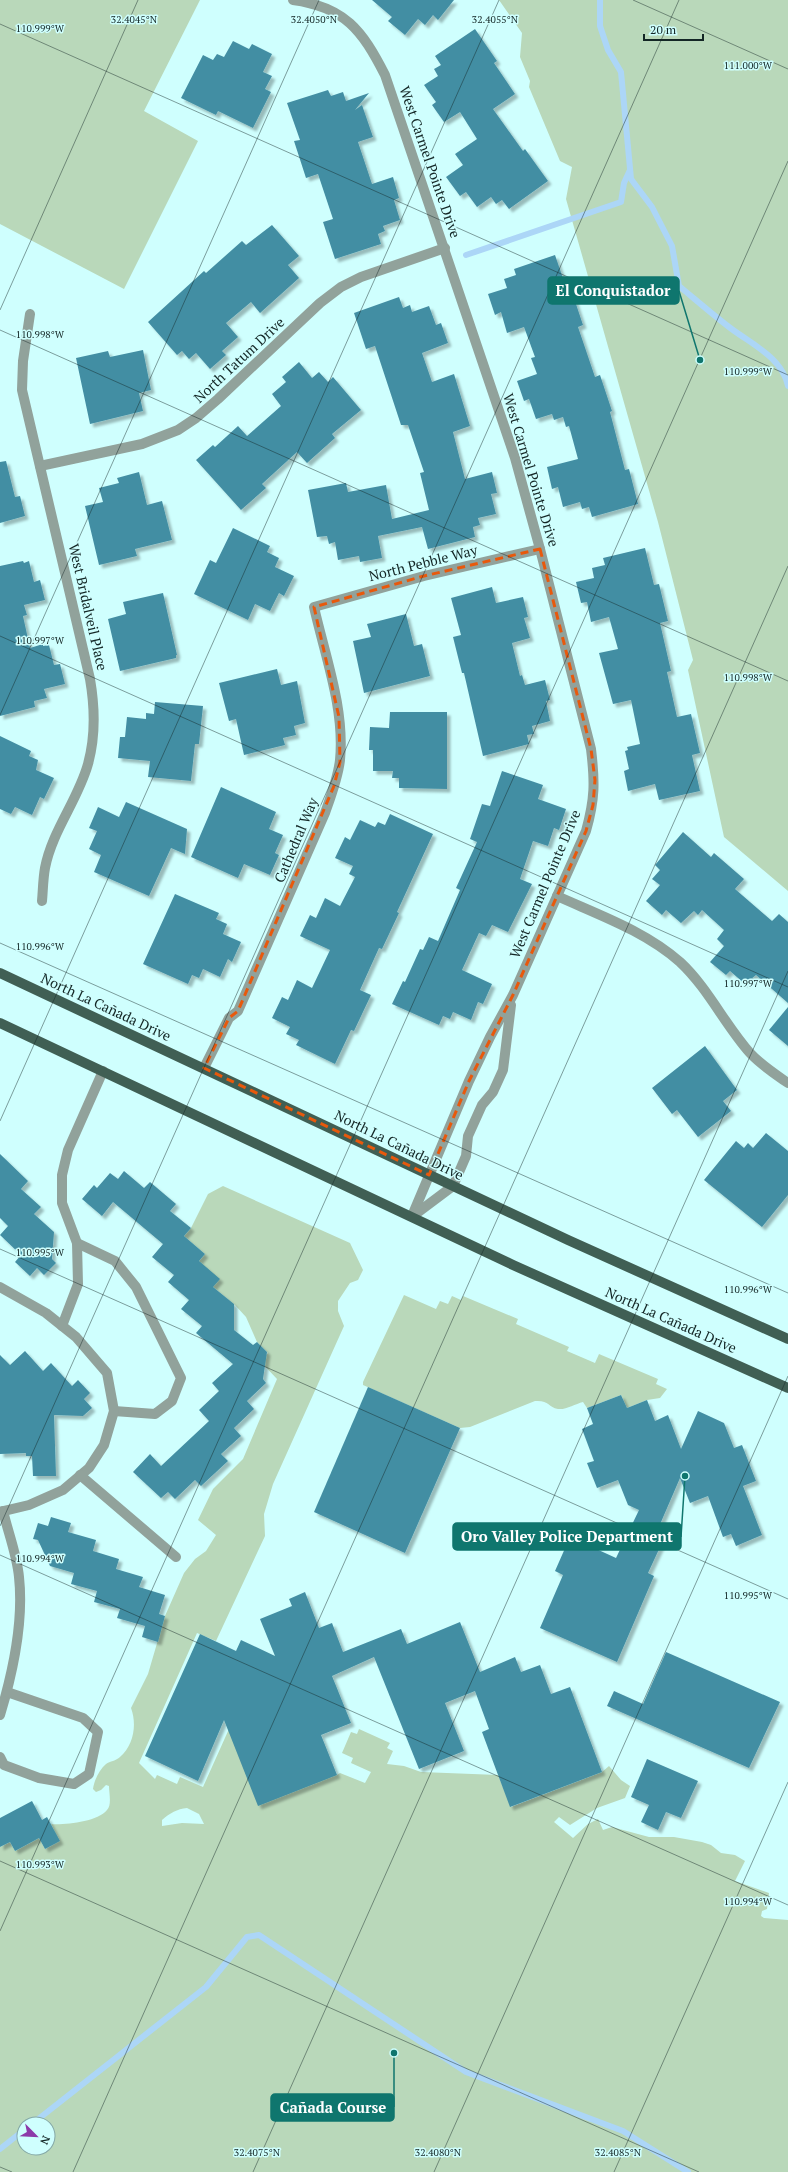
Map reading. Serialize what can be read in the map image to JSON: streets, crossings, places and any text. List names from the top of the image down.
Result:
{
  "streets": {
    "main road": ["North La Cañada Drive"],
    "street": [
      "West Carmel Pointe Drive",
      "North Tatum Drive",
      "North Pebble Way",
      "West Bridalveil Place",
      "Cathedral Way"
    ]
  },
  "crossings": [
    ["West Carmel Pointe Drive", "North Tatum Drive"],
    ["West Carmel Pointe Drive", "North Pebble Way"],
    ["West Carmel Pointe Drive", "North La Cañada Drive"],
    ["North Tatum Drive", "West Bridalveil Place"],
    ["North Pebble Way", "Cathedral Way"],
    ["Cathedral Way", "North La Cañada Drive"]
  ],
  "places": ["El Conquistador", "Oro Valley Police Department", "Cañada Course"],
  "scale_bar": "20 m",
  "north": "bottom right",
  "coordinates": [
    "32.4045°N",
    "32.4050°N",
    "32.4055°N",
    "110.999°W",
    "111.000°W",
    "110.998°W",
    "110.997°W",
    "110.996°W",
    "110.995°W",
    "110.994°W",
    "110.993°W",
    "32.4075°N",
    "32.4080°N",
    "32.4085°N"
  ]
}
